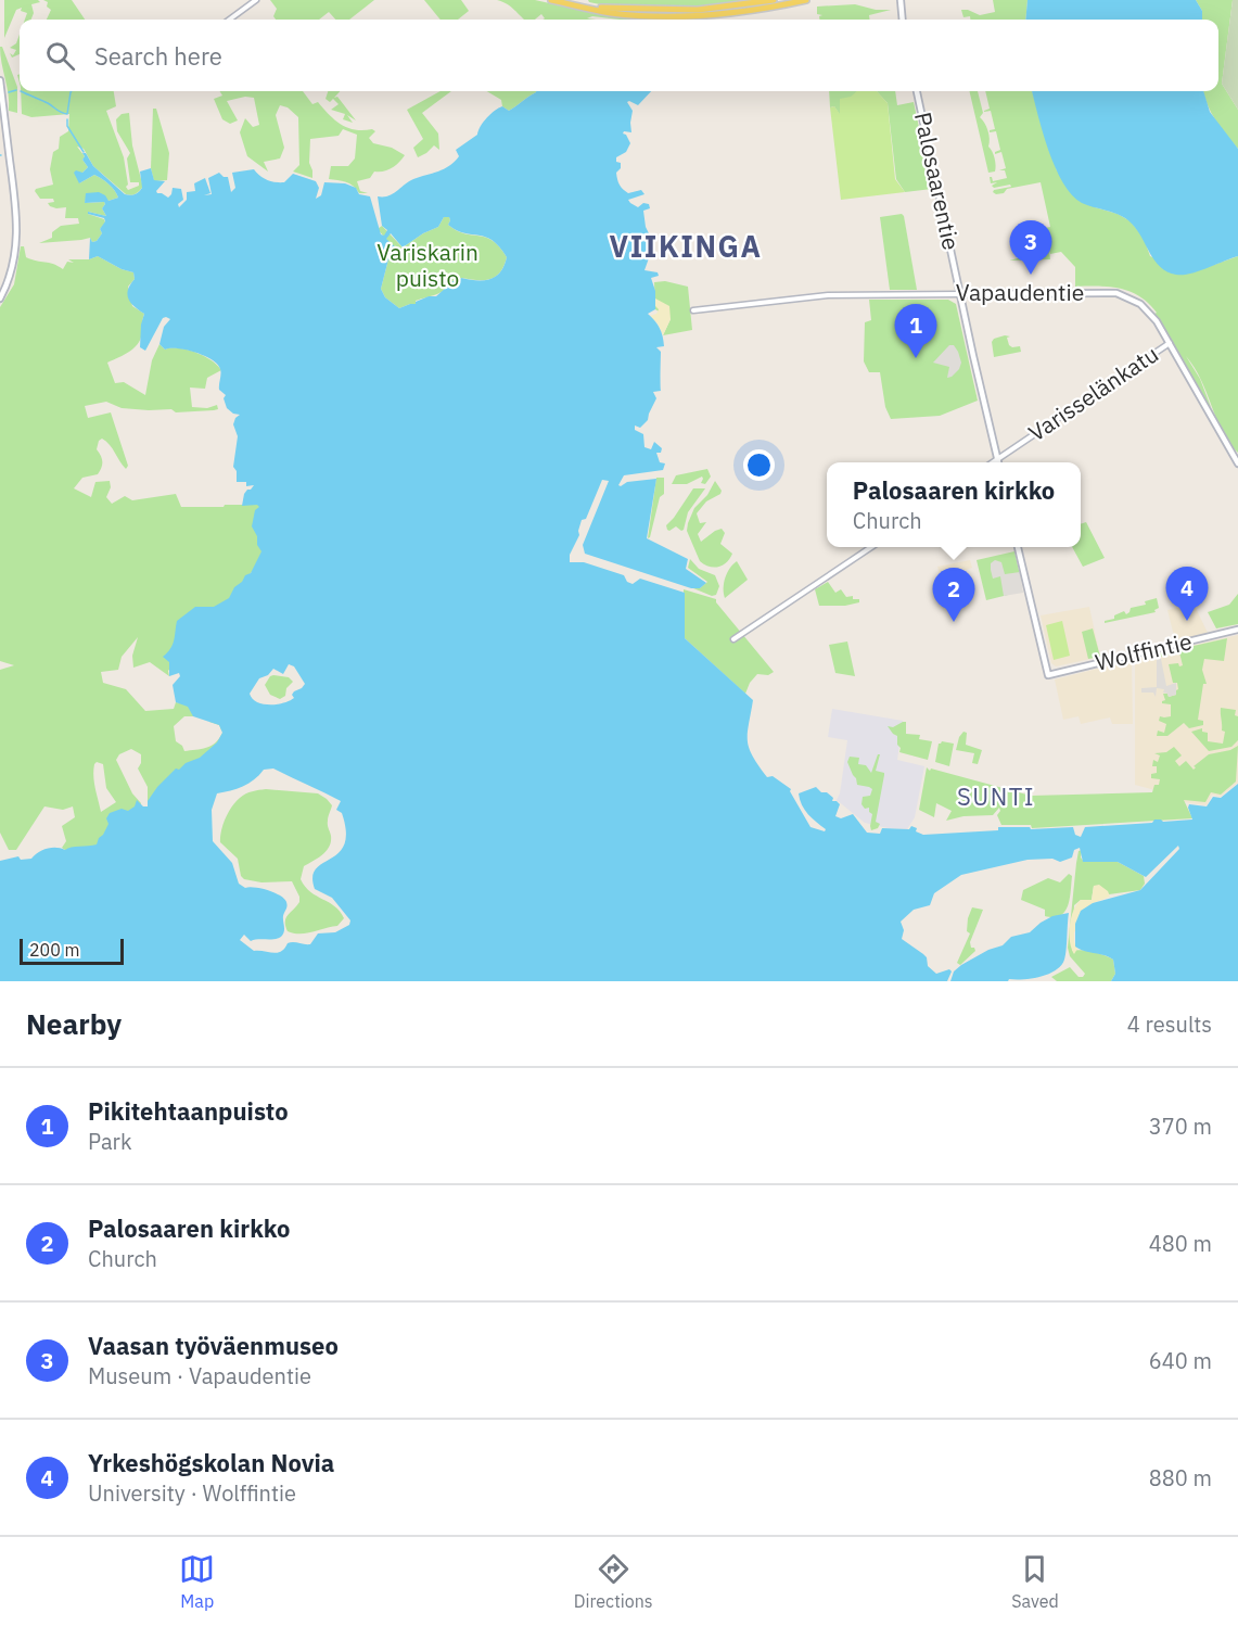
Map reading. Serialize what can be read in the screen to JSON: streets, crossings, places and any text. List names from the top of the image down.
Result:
{
  "streets": {
    "main road": ["Palosaarentie", "Vapaudentie", "Wolffintie"],
    "street": ["Varisselänkatu"]
  },
  "crossings": [
    ["Palosaarentie", "Vapaudentie"],
    ["Palosaarentie", "Varisselänkatu"],
    ["Vapaudentie", "Varisselänkatu"]
  ],
  "districts": ["VIIKINGA", "SUNTI"],
  "parks": ["Variskarin puisto"],
  "scale_bar": "200 m",
  "page": {
    "search": "Search here",
    "pins": [
      "3",
      "1",
      "4",
      "2"
    ],
    "popup": ["Palosaaren kirkko", "Church"],
    "scale": "200 m",
    "heading": ["Nearby", "4 results"],
    "list": [
      {
        "mark": "1",
        "name": "Pikitehtaanpuisto",
        "note": "Park",
        "value": "370 m"
      },
      {
        "mark": "2",
        "name": "Palosaaren kirkko",
        "note": "Church",
        "value": "480 m"
      },
      {
        "mark": "3",
        "name": "Vaasan työväenmuseo",
        "note": "Museum · Vapaudentie",
        "value": "640 m"
      },
      {
        "mark": "4",
        "name": "Yrkeshögskolan Novia",
        "note": "University · Wolffintie",
        "value": "880 m"
      }
    ],
    "nav": ["Map", "Directions", "Saved"]
  }
}
